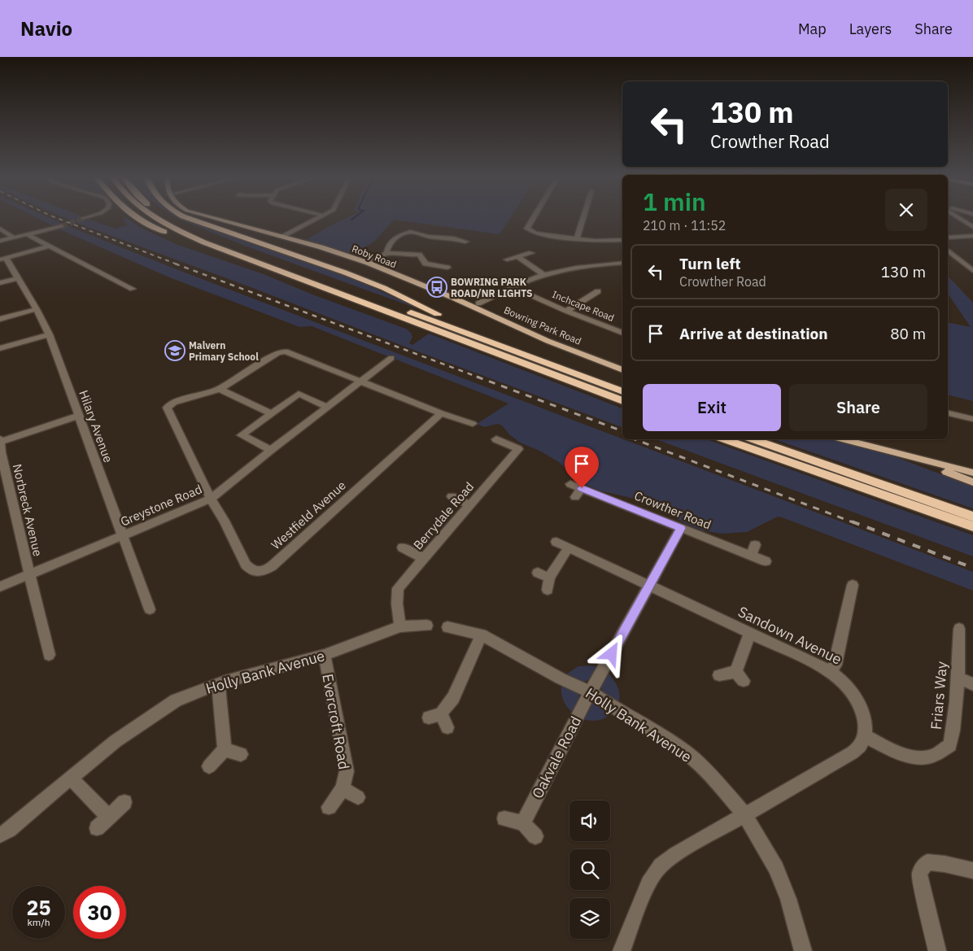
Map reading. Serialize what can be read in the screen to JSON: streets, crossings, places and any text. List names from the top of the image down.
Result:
{
  "streets": {
    "main road": ["Roby Road", "Bowring Park Road"],
    "street": [
      "Inchcape Road",
      "Hilary Avenue",
      "Greystone Road",
      "Norbreck Avenue",
      "Crowther Road",
      "Westfield Avenue",
      "Berrydale Road",
      "Sandown Avenue",
      "Holly Bank Avenue",
      "Friars Way",
      "Evercroft Road",
      "Oakvale Road"
    ]
  },
  "crossings": [
    ["Roby Road", "Bowring Park Road"],
    ["Hilary Avenue", "Greystone Road"],
    ["Hilary Avenue", "Norbreck Avenue"],
    ["Greystone Road", "Norbreck Avenue"],
    ["Greystone Road", "Westfield Avenue"],
    ["Crowther Road", "Oakvale Road"],
    ["Berrydale Road", "Holly Bank Avenue"],
    ["Sandown Avenue", "Friars Way"],
    ["Sandown Avenue", "Oakvale Road"],
    ["Holly Bank Avenue", "Evercroft Road"],
    ["Holly Bank Avenue", "Oakvale Road"]
  ],
  "places": {
    "bus stop": ["BOWRING PARK ROAD/NR LIGHTS"],
    "school or university": ["Malvern Primary School"]
  },
  "page": {
    "header": "Navio",
    "nav": ["Map", "Layers", "Share"],
    "turn": ["130 m", "Crowther Road"],
    "heading": ["1 min", "210 m · 11:52"],
    "list": [
      {
        "name": "Turn left",
        "note": "Crowther Road",
        "value": "130 m"
      },
      {
        "name": "Arrive at destination",
        "value": "80 m"
      }
    ],
    "buttons": ["Exit", "Share"],
    "speed": "25 km/h",
    "limit": "30"
  }
}
